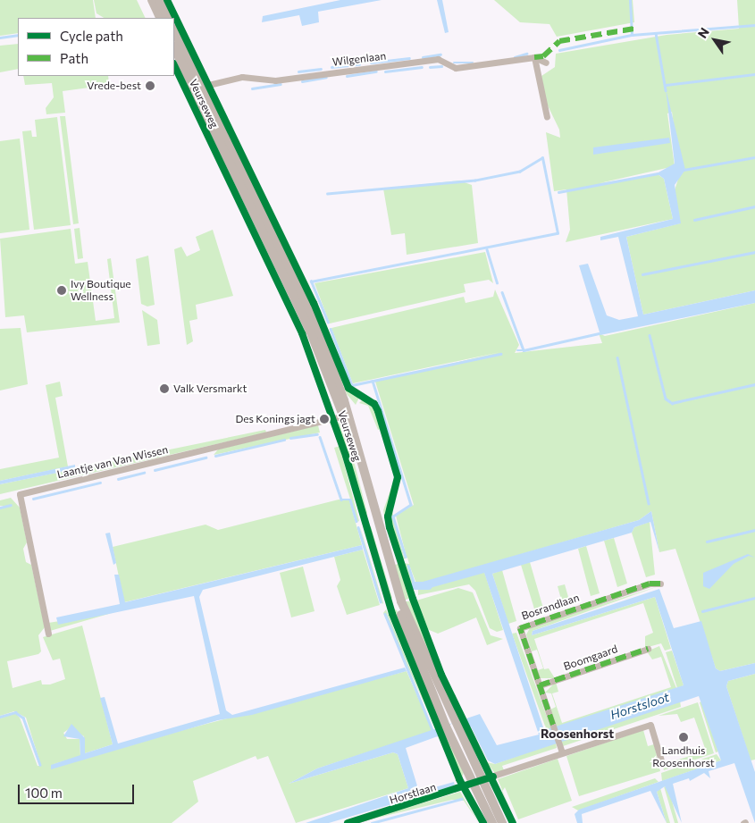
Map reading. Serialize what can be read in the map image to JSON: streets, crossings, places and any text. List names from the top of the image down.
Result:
{
  "streets": {
    "main road": ["Veurseweg"],
    "street": [
      "Wilgenlaan",
      "Laantje van Van Wissen",
      "Bosrandlaan",
      "Boomgaard",
      "Horstlaan"
    ]
  },
  "crossings": [
    ["Wilgenlaan", "Veurseweg"],
    ["Veurseweg", "Laantje van Van Wissen"],
    ["Veurseweg", "Horstlaan"],
    ["Bosrandlaan", "Boomgaard"],
    ["Bosrandlaan", "Horstlaan"]
  ],
  "districts": ["Roosenhorst"],
  "water": ["Horstsloot"],
  "places": [
    "Vrede-best",
    "Ivy Boutique Wellness",
    "Valk Versmarkt",
    "Des Konings jagt",
    "Landhuis Roosenhorst"
  ],
  "legend": ["Cycle path", "Path"],
  "scale_bar": "100 m",
  "north": "top left"
}
